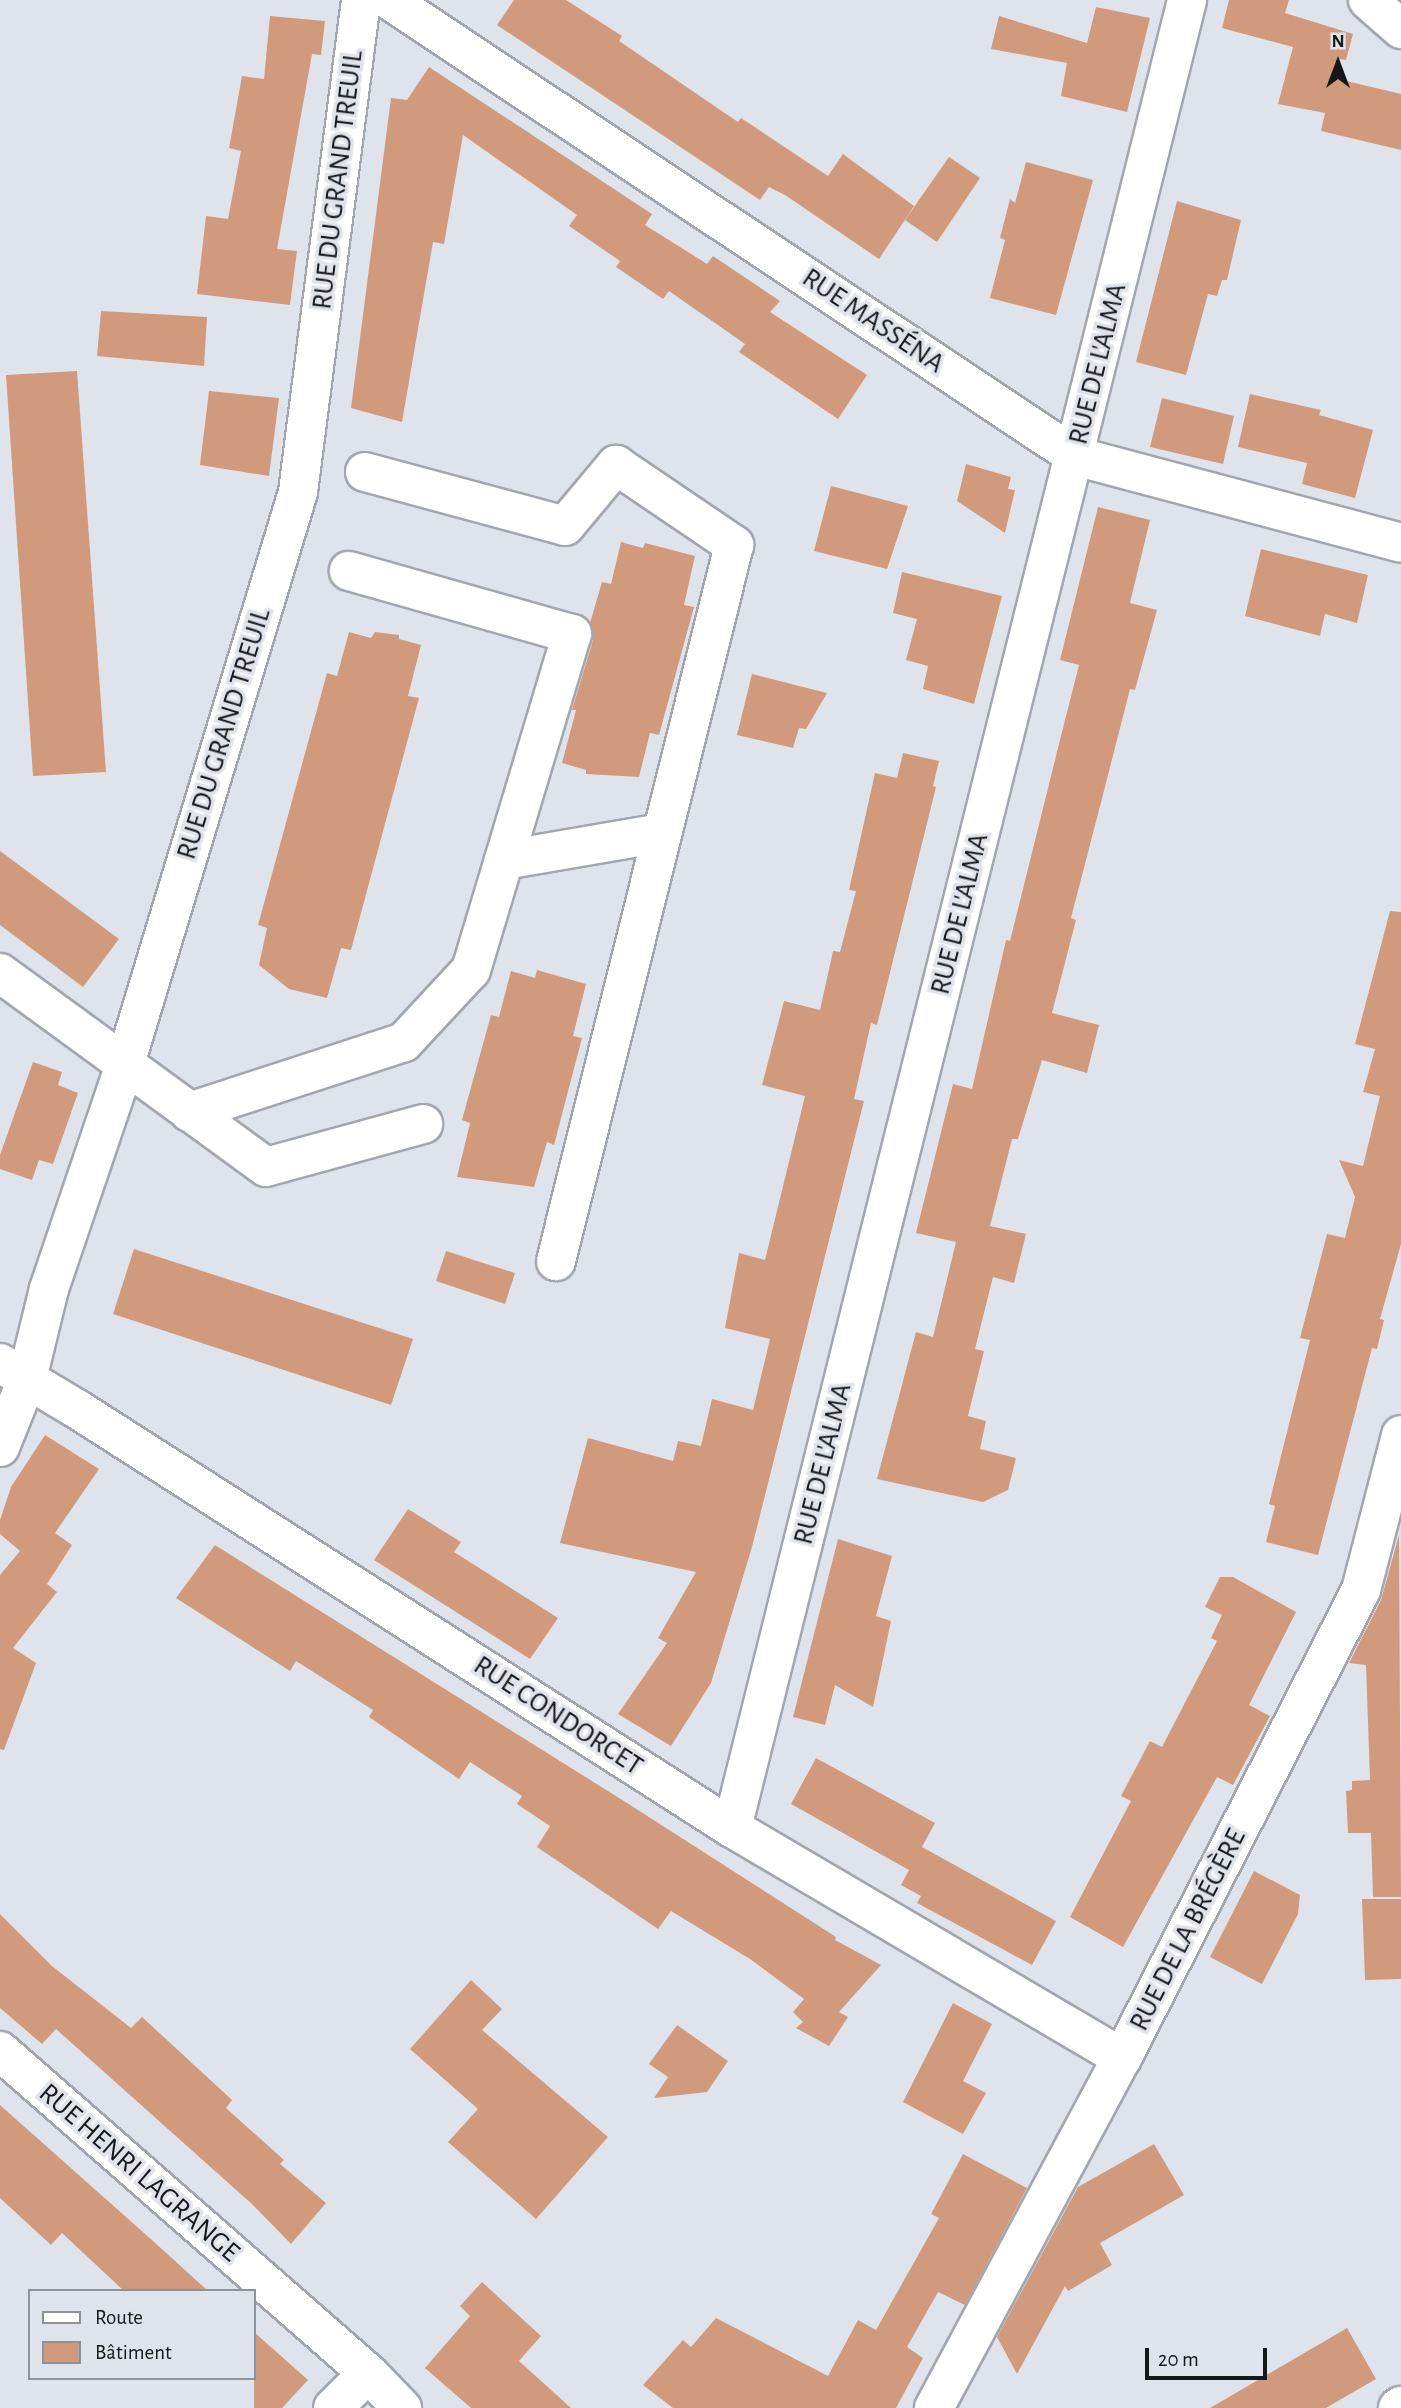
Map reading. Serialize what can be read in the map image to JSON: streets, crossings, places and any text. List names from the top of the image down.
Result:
{
  "streets": {
    "street": [
      "RUE DU GRAND TREUIL",
      "RUE MASSÉNA",
      "RUE DE L'ALMA",
      "RUE CONDORCET",
      "RUE DE LA BRÉGÈRE",
      "RUE HENRI LAGRANGE"
    ]
  },
  "crossings": [
    ["RUE DU GRAND TREUIL", "RUE CONDORCET"],
    ["RUE MASSÉNA", "RUE DE L'ALMA"],
    ["RUE DE L'ALMA", "RUE CONDORCET"],
    ["RUE CONDORCET", "RUE DE LA BRÉGÈRE"]
  ],
  "legend": ["Route", "Bâtiment"],
  "scale_bar": "20 m",
  "north": "top"
}
